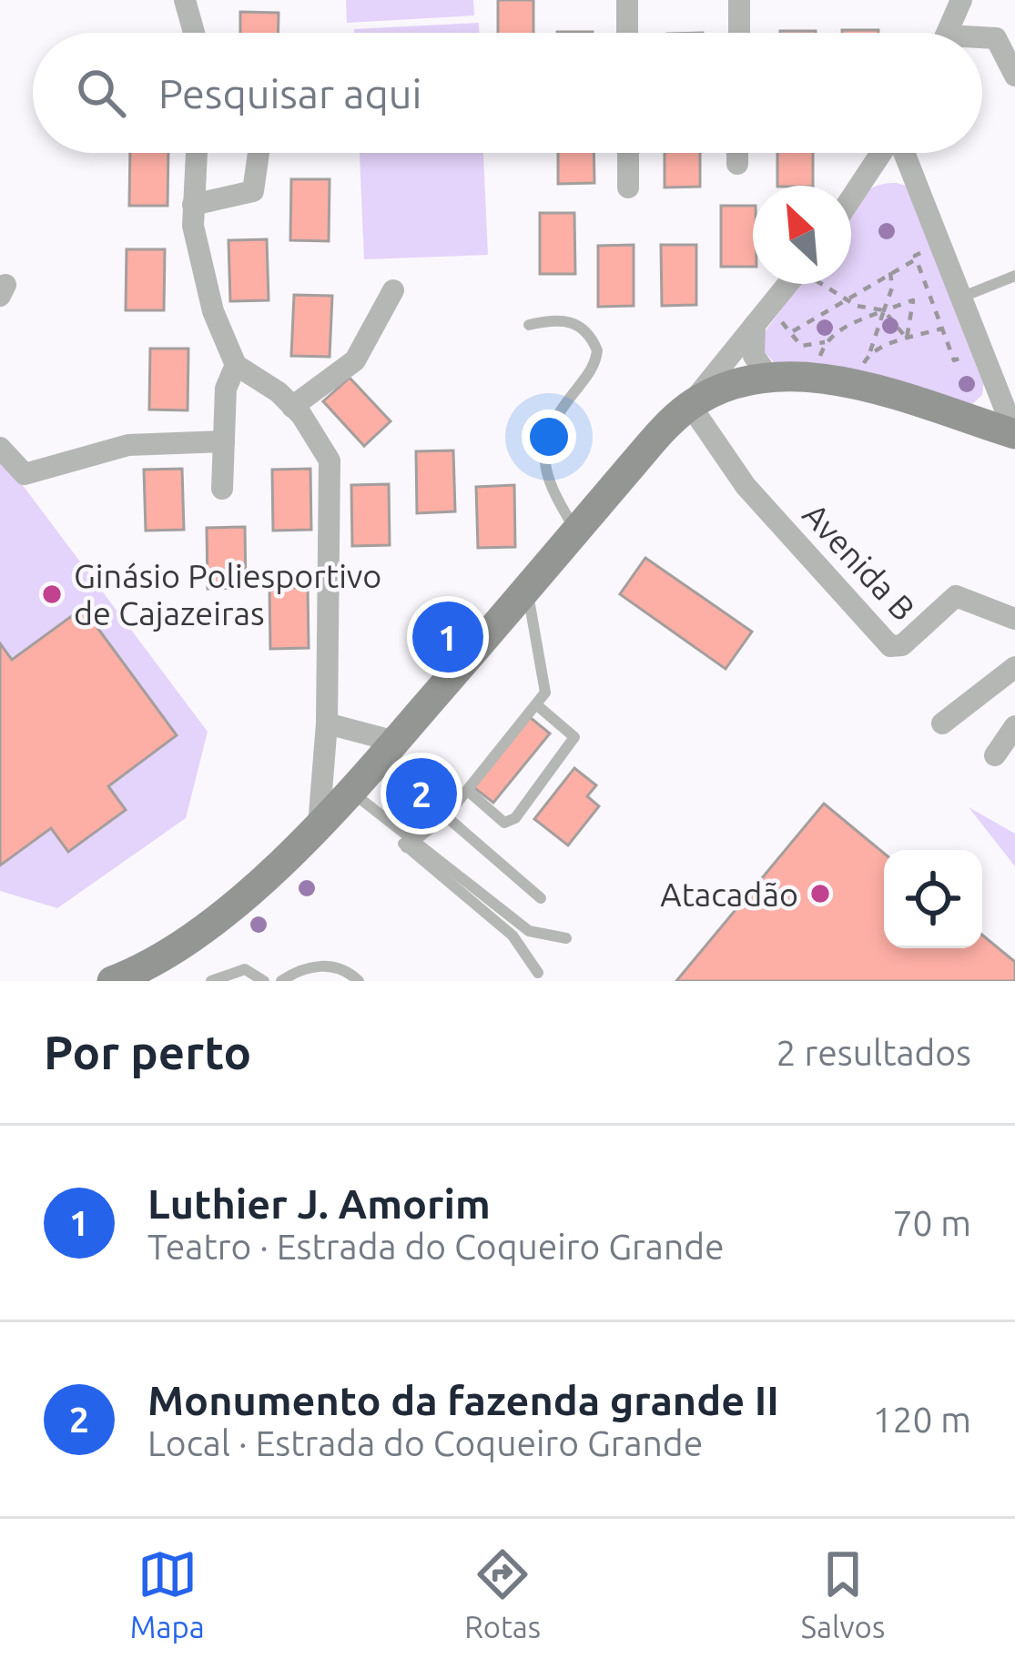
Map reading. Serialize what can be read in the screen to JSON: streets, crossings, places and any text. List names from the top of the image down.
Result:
{
  "streets": {
    "street": ["Avenida B"]
  },
  "places": ["Ginásio Poliesportivo de Cajazeiras", "Atacadão"],
  "north": "top left",
  "page": {
    "search": "Pesquisar aqui",
    "pins": ["1", "2"],
    "heading": ["Por perto", "2 resultados"],
    "list": [
      {
        "mark": "1",
        "name": "Luthier J. Amorim",
        "note": "Teatro · Estrada do Coqueiro Grande",
        "value": "70 m"
      },
      {
        "mark": "2",
        "name": "Monumento da fazenda grande II",
        "note": "Local · Estrada do Coqueiro Grande",
        "value": "120 m"
      }
    ],
    "nav": ["Mapa", "Rotas", "Salvos"]
  }
}
